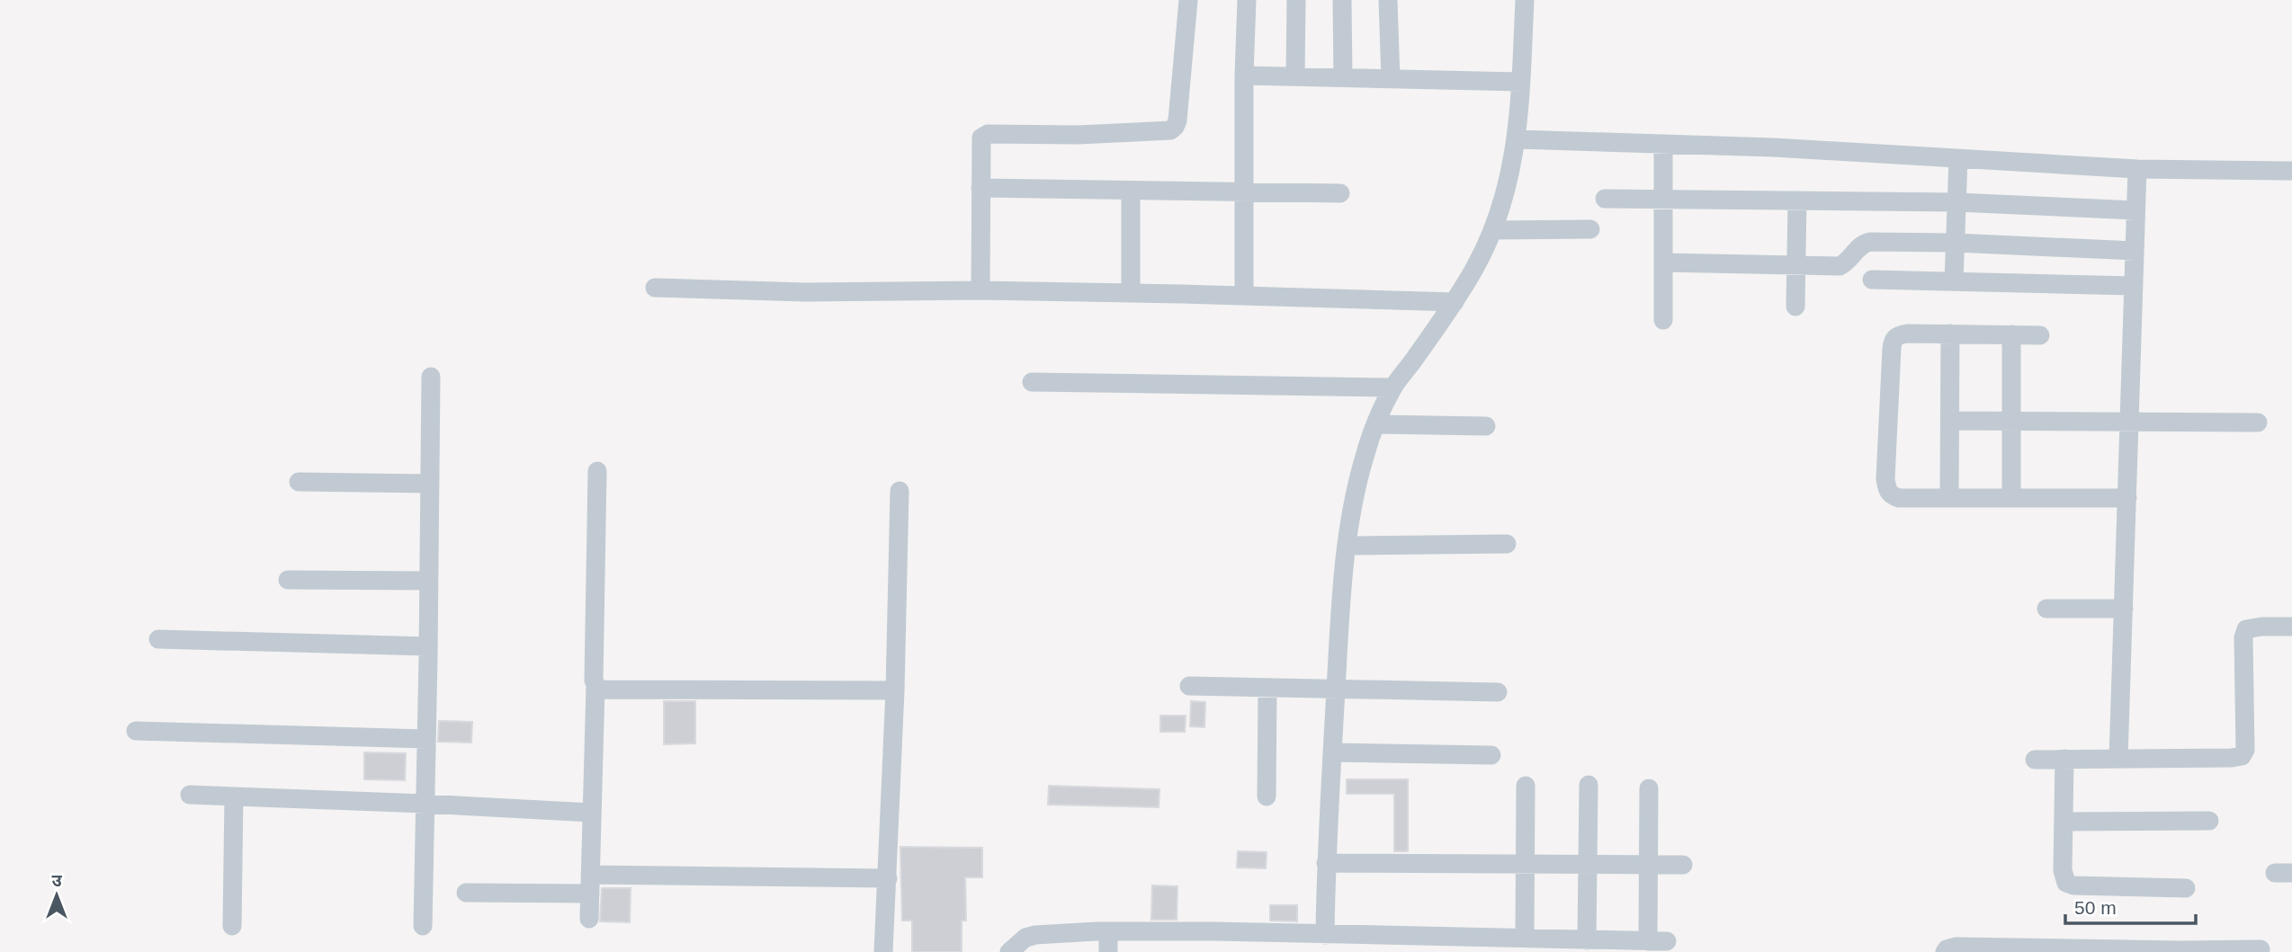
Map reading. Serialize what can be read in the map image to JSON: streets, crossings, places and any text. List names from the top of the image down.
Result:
{
  "scale_bar": "50 m",
  "north": "top"
}
